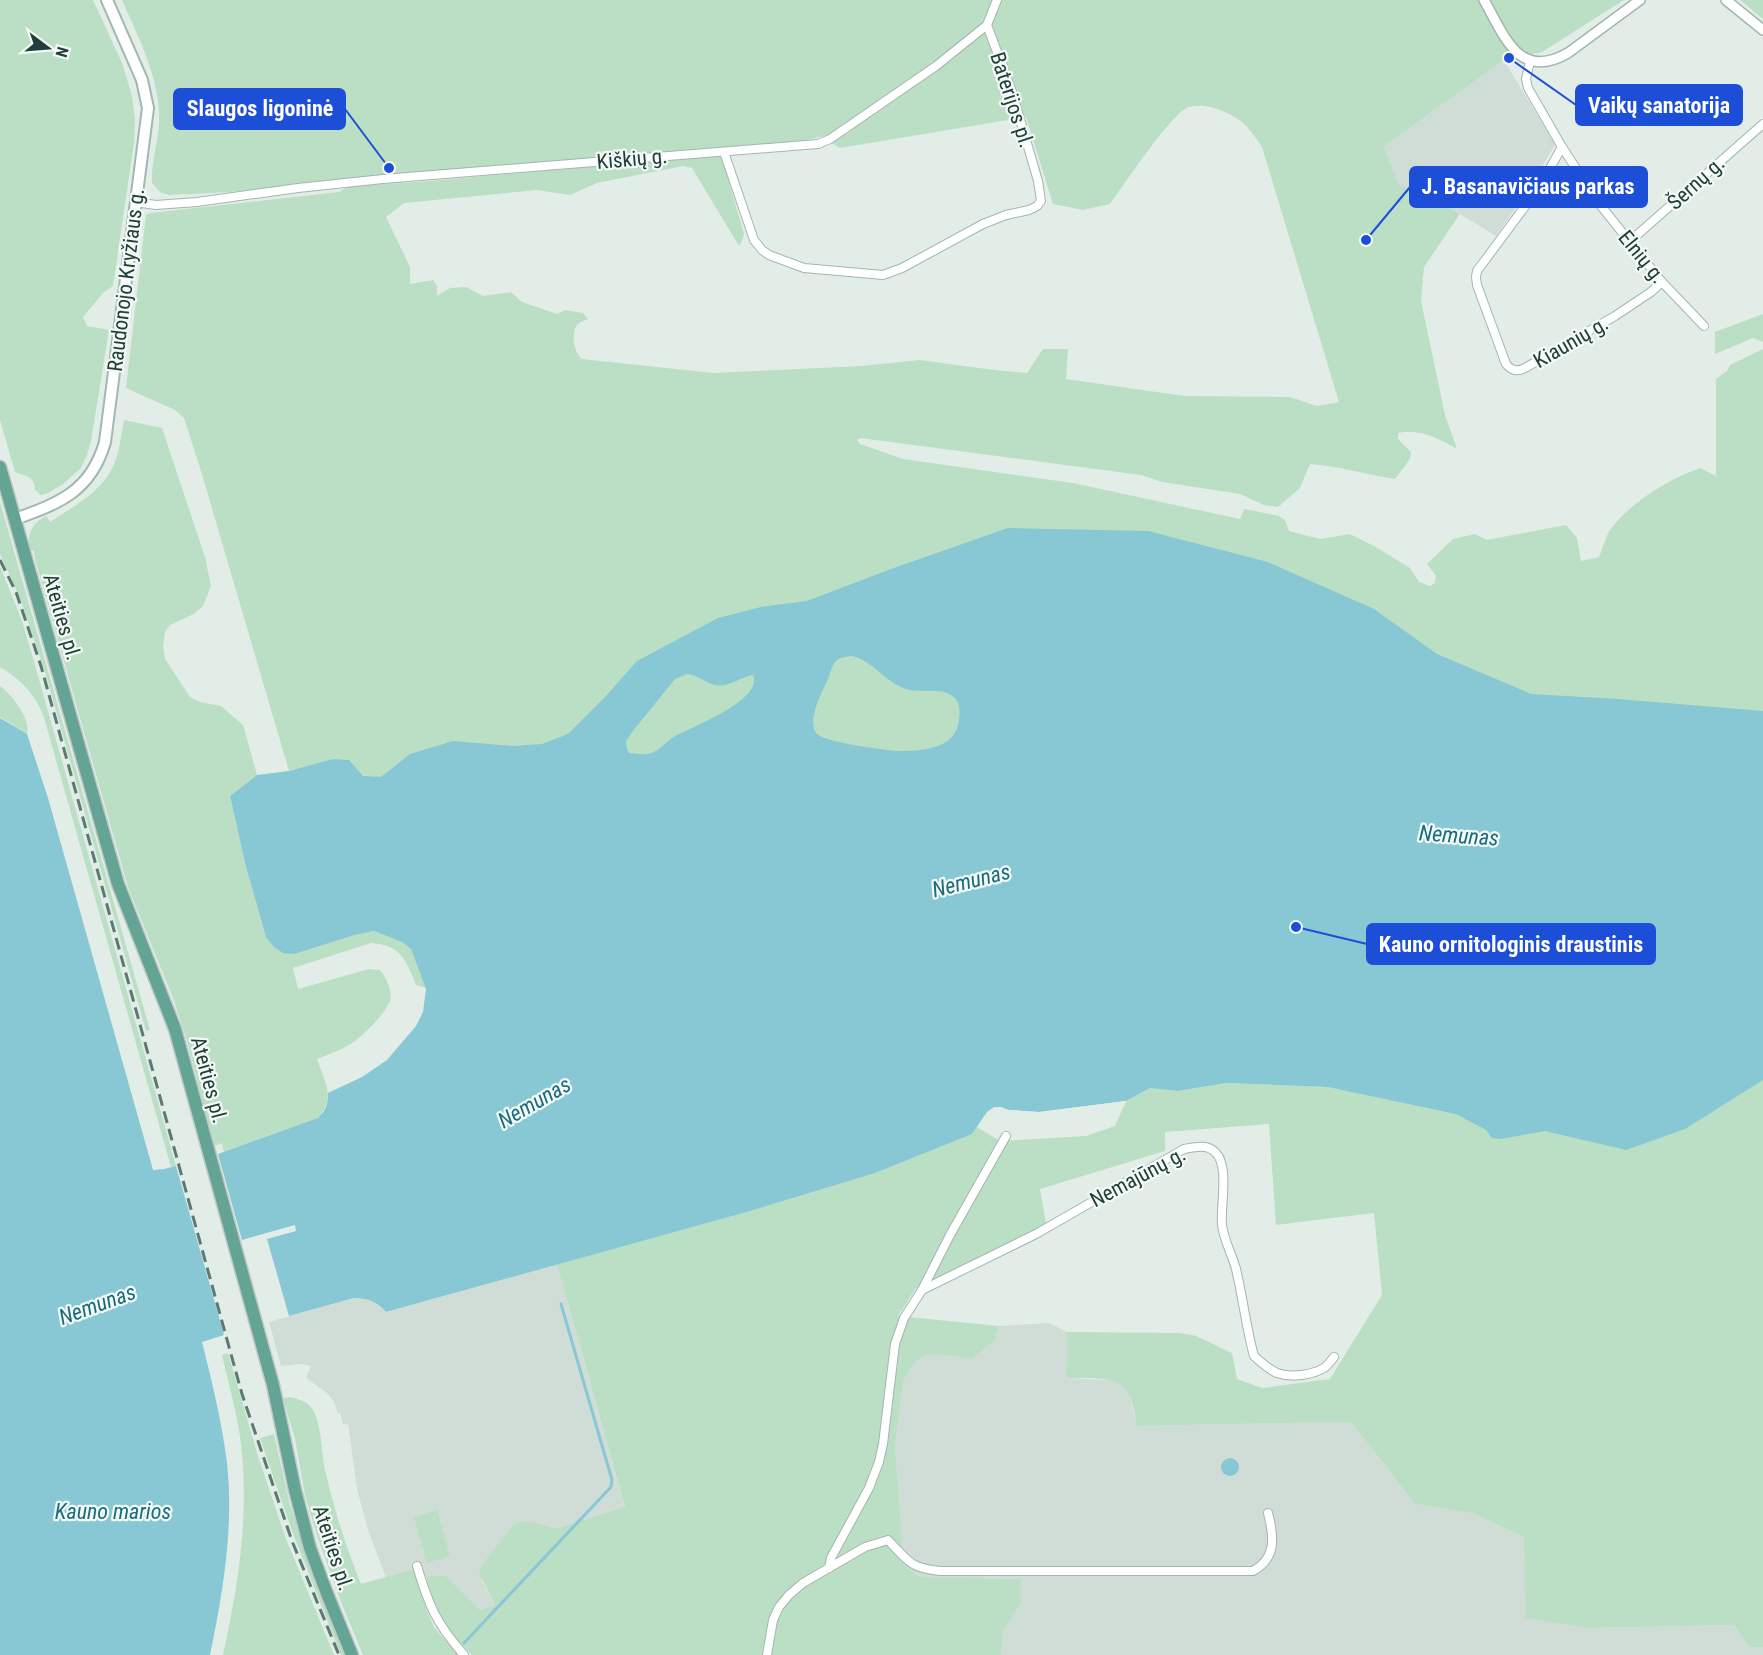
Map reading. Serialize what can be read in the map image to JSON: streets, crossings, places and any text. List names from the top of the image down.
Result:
{
  "streets": {
    "main road": ["Raudonojo Kryžiaus g.", "Ateities pl."],
    "street": [
      "Baterijos pl.",
      "Kiškių g.",
      "Šernų g.",
      "Elnių g.",
      "Kiaunių g.",
      "Nemajūnų g."
    ]
  },
  "crossings": [
    ["Baterijos pl.", "Kiškių g."],
    ["Kiškių g.", "Raudonojo Kryžiaus g."],
    ["Šernų g.", "Elnių g."],
    ["Elnių g.", "Kiaunių g."],
    ["Raudonojo Kryžiaus g.", "Ateities pl."]
  ],
  "water": ["Nemunas", "Kauno marios"],
  "places": [
    "Vaikų sanatorija",
    "Slaugos ligoninė",
    "J. Basanavičiaus parkas",
    "Kauno ornitologinis draustinis"
  ],
  "north": "right"
}
